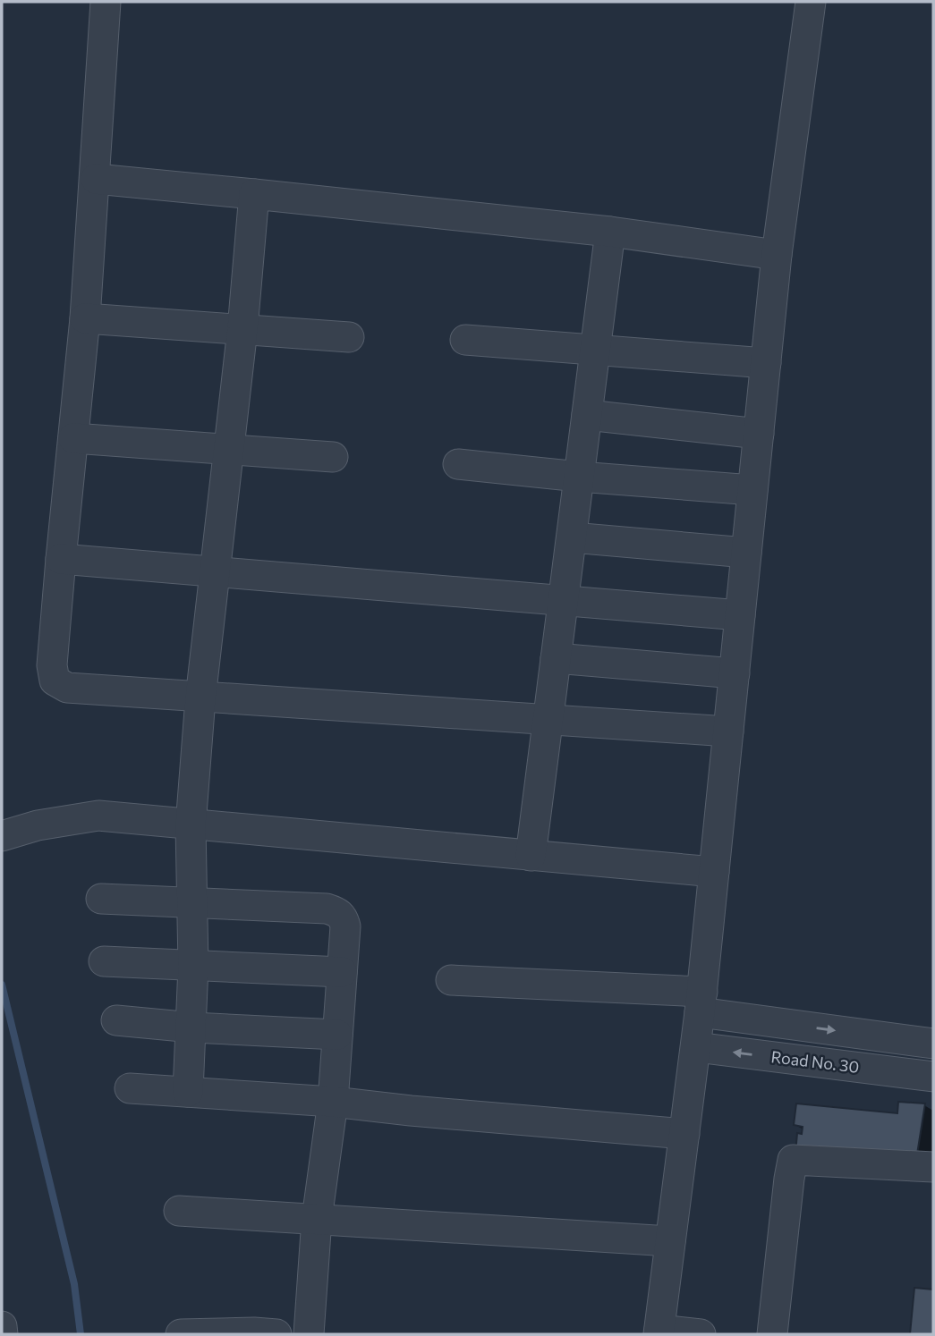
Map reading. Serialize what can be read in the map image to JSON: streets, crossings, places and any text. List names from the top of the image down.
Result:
{
  "streets": {
    "street": ["Road No. 30"]
  }
}
